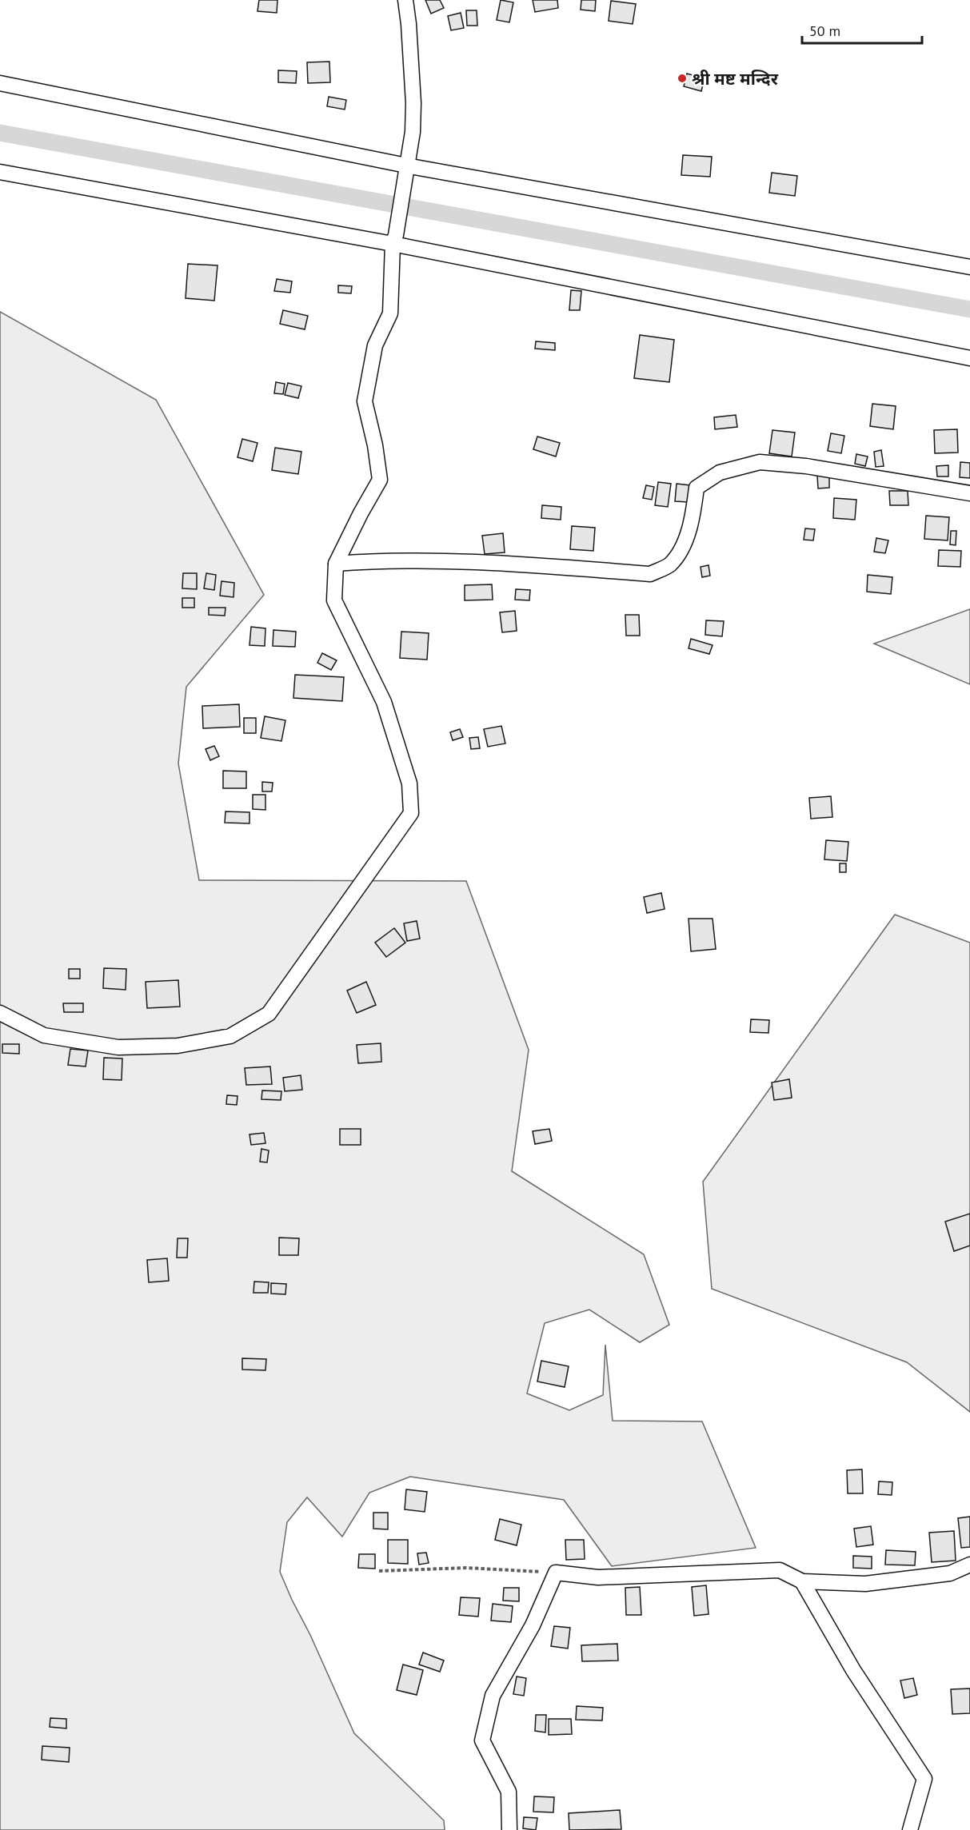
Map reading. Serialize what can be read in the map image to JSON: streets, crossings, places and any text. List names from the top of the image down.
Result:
{
  "places": ["श्री मष्ट मन्दिर"],
  "scale_bar": "50 m"
}
